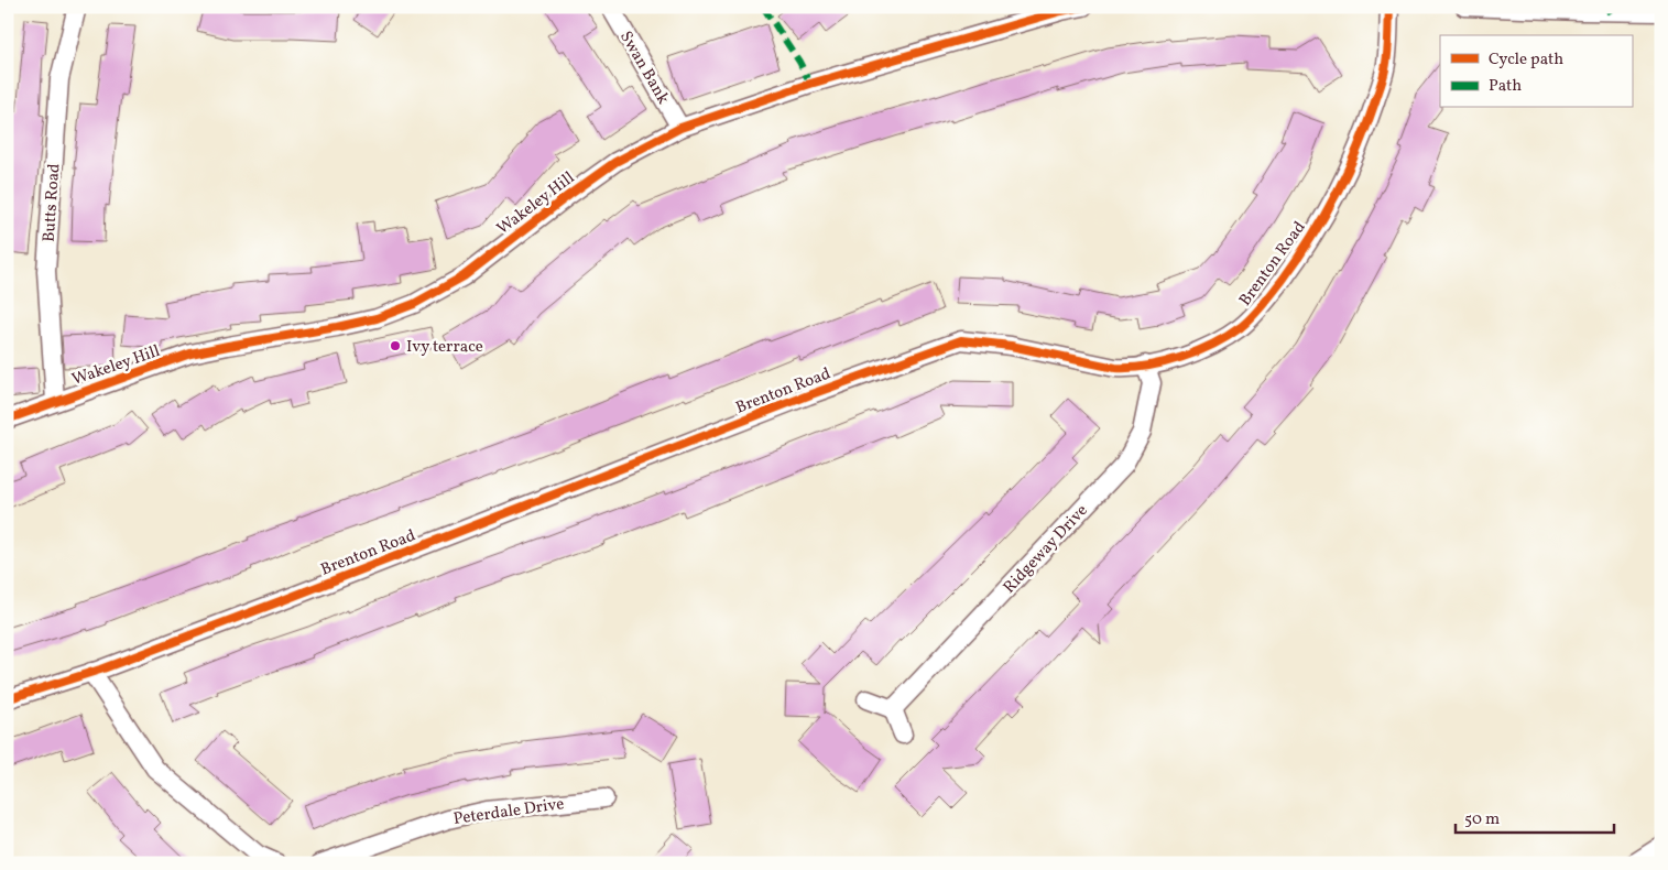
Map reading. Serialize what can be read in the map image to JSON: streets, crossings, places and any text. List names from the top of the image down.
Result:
{
  "streets": {
    "street": [
      "Swan Bank",
      "Butts Road",
      "Wakeley Hill",
      "Brenton Road",
      "Ridgeway Drive",
      "Peterdale Drive"
    ]
  },
  "crossings": [
    ["Swan Bank", "Wakeley Hill"],
    ["Butts Road", "Wakeley Hill"],
    ["Brenton Road", "Ridgeway Drive"]
  ],
  "places": ["Ivy terrace"],
  "legend": ["Cycle path", "Path"],
  "scale_bar": "50 m"
}
